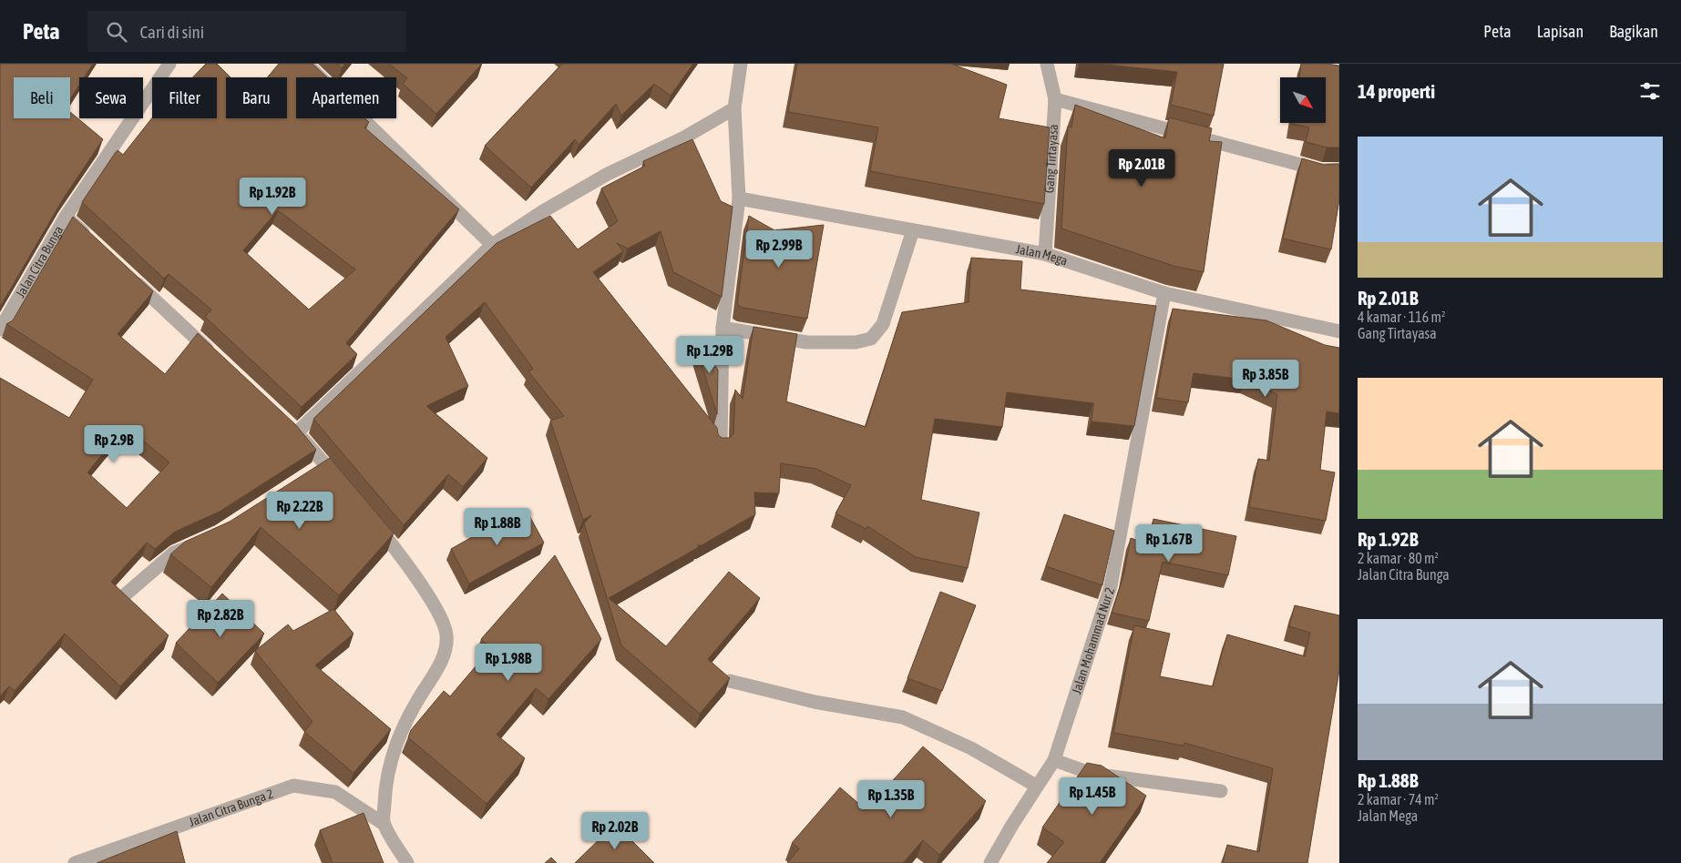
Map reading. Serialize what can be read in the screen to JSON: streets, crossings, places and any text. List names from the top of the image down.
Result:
{
  "streets": {
    "street": [
      "Gang Tirtayasa",
      "Jalan Mega",
      "Jalan Citra Bunga",
      "Jalan Mohammad Nur 2",
      "Jalan Citra Bunga 2"
    ]
  },
  "crossings": [
    ["Gang Tirtayasa", "Jalan Mega"],
    ["Jalan Mega", "Jalan Mohammad Nur 2"]
  ],
  "north": "bottom right",
  "page": {
    "header": "Peta",
    "search": "Cari di sini",
    "nav": ["Peta", "Lapisan", "Bagikan"],
    "heading": "14 properti",
    "chip": [
      "Beli",
      "Sewa",
      "Filter",
      "Baru",
      "Apartemen"
    ],
    "list": [
      {
        "name": "Rp 2.01B",
        "note": "4 kamar · 116 m² · Gang Tirtayasa"
      },
      {
        "name": "Rp 1.92B",
        "note": "2 kamar · 80 m² · Jalan Citra Bunga"
      },
      {
        "name": "Rp 1.88B",
        "note": "2 kamar · 74 m² · Jalan Mega"
      }
    ],
    "price": [
      "Rp 2.01B",
      "Rp 1.92B",
      "Rp 2.99B",
      "Rp 1.29B",
      "Rp 3.85B",
      "Rp 2.9B",
      "Rp 2.22B",
      "Rp 1.88B",
      "Rp 1.67B",
      "Rp 2.82B",
      "Rp 1.98B",
      "Rp 1.45B",
      "Rp 1.35B",
      "Rp 2.02B"
    ]
  }
}
